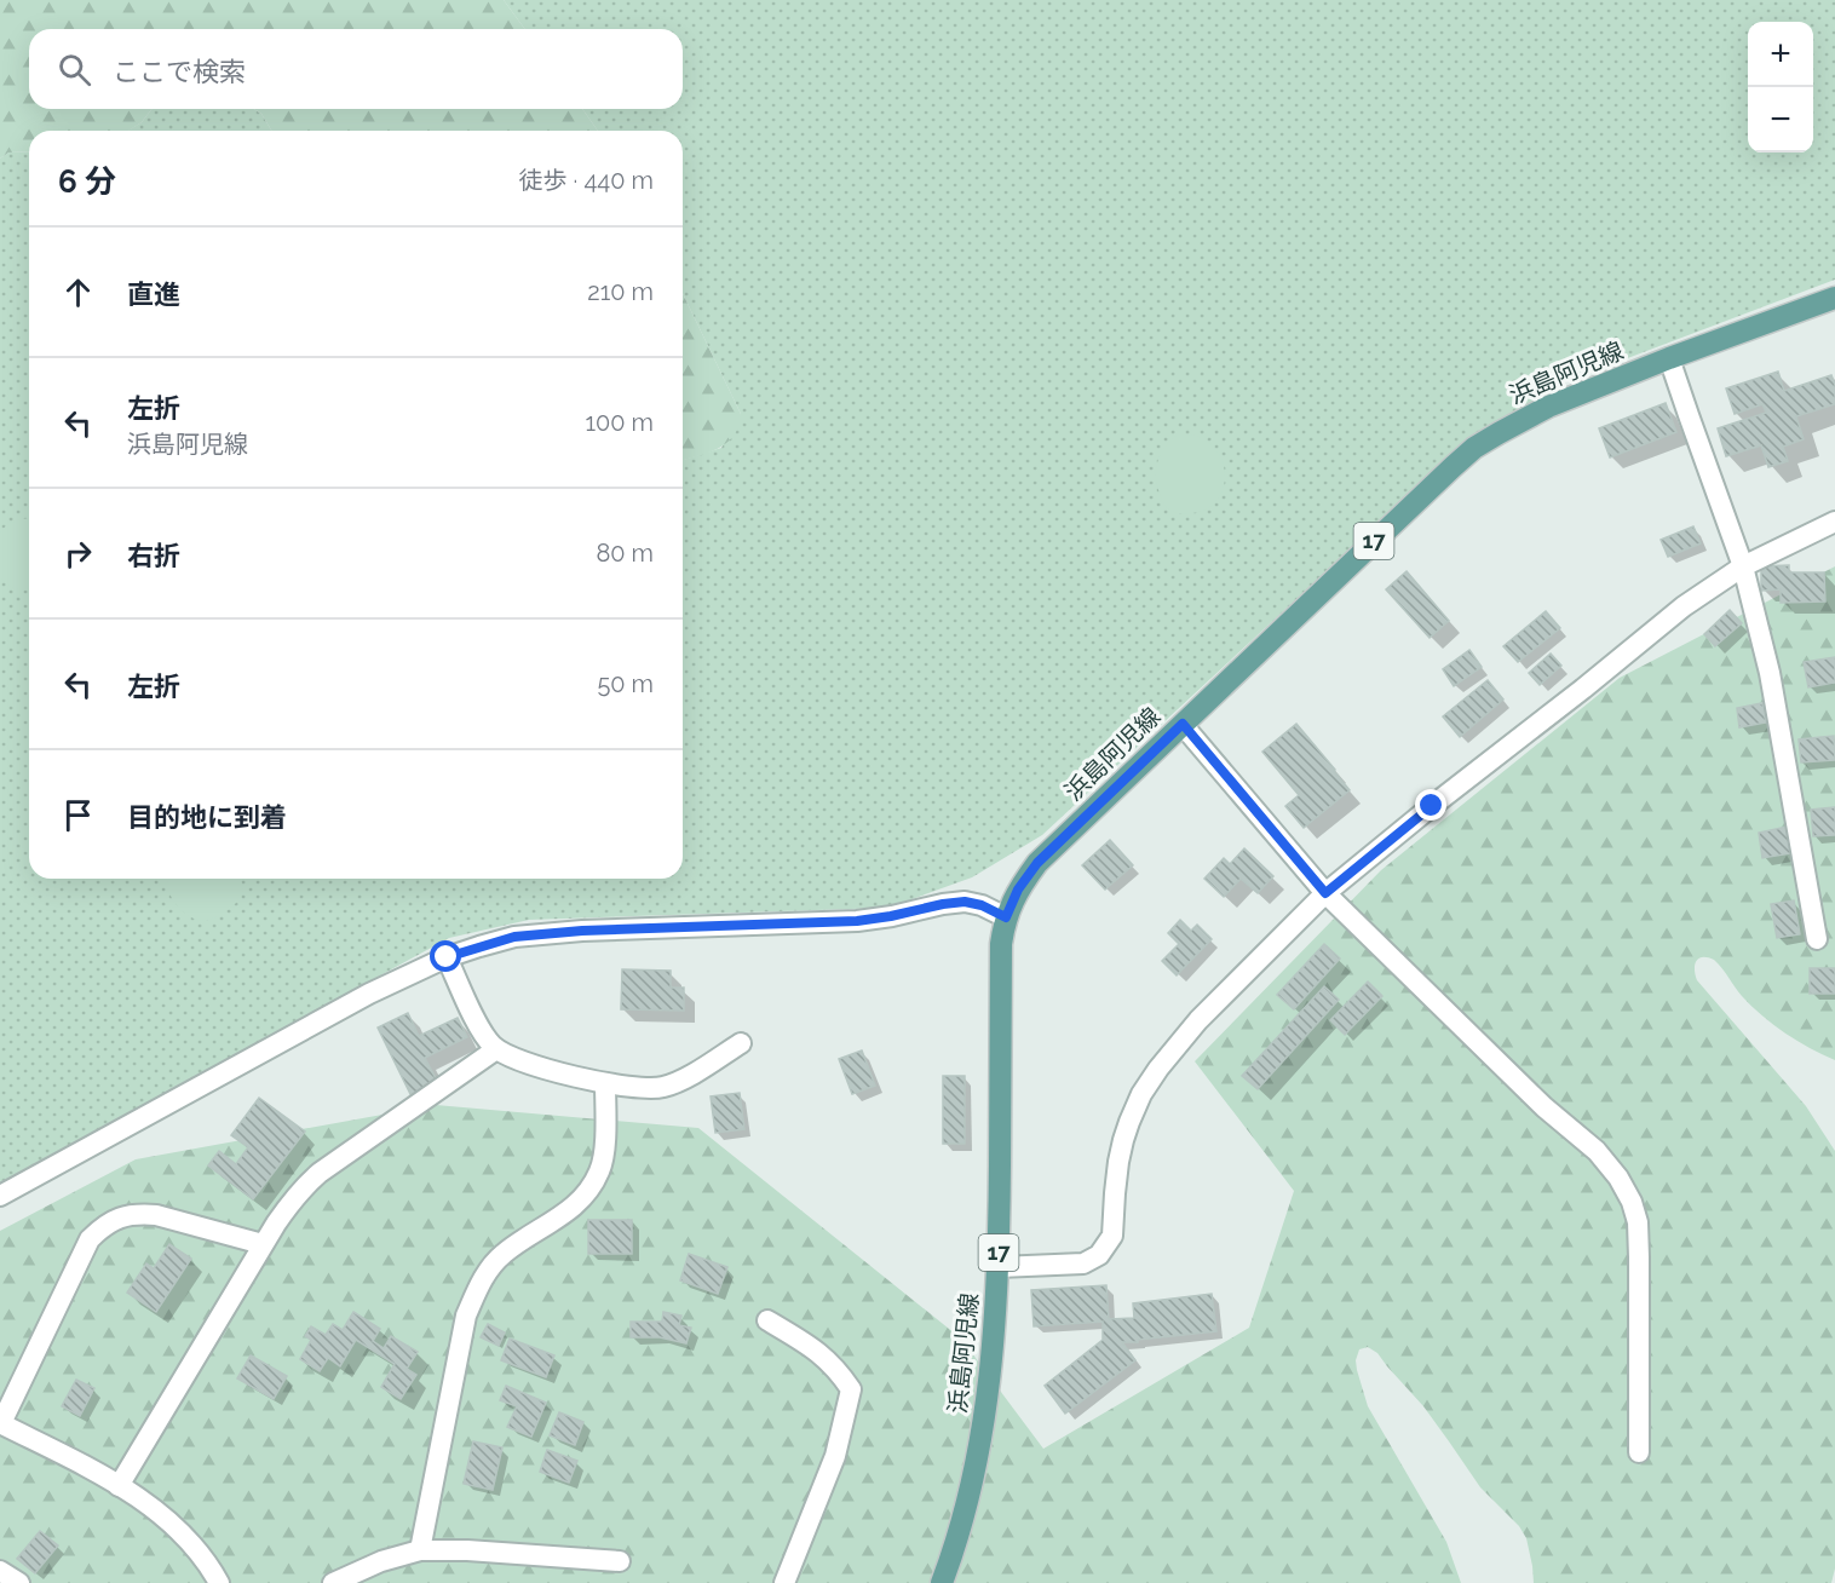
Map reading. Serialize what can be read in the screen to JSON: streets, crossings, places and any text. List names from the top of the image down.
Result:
{
  "streets": {
    "main road": ["浜島阿児線", "17"]
  },
  "page": {
    "map_buttons": ["+", "−"],
    "search": "ここで検索",
    "heading": ["6 分", "徒歩 · 440 m"],
    "list": [
      ["直進", "210 m"],
      ["左折", "浜島阿児線", "100 m"],
      ["右折", "80 m"],
      ["左折", "50 m"],
      "目的地に到着"
    ]
  }
}
